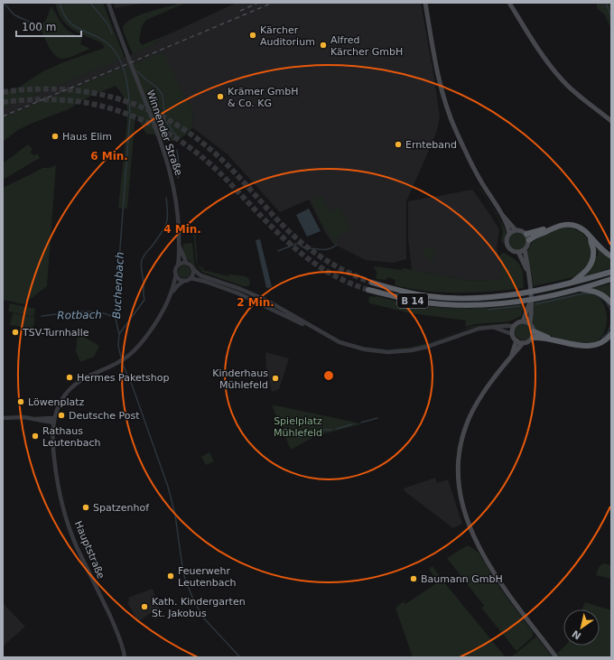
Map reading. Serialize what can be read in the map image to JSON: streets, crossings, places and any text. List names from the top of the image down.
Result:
{
  "streets": {
    "highway": ["B 14"],
    "street": ["Winnender Straße", "Hauptstraße"]
  },
  "water": ["Buchenbach", "Rotbach"],
  "parks": ["Spielplatz Mühlefeld"],
  "places": [
    "Kärcher Auditorium",
    "Alfred Kärcher GmbH",
    "Krämer GmbH & Co. KG",
    "Haus Elim",
    "Ernteband",
    "TSV-Turnhalle",
    "Hermes Paketshop",
    "Kinderhaus Mühlefeld",
    "Löwenplatz",
    "Deutsche Post",
    "Rathaus Leutenbach",
    "Spatzenhof",
    "Feuerwehr Leutenbach",
    "Baumann GmbH",
    "Kath. Kindergarten St. Jakobus"
  ],
  "scale_bar": "100 m",
  "north": "bottom left",
  "rings": ["6 Min.", "4 Min.", "2 Min."]
}
